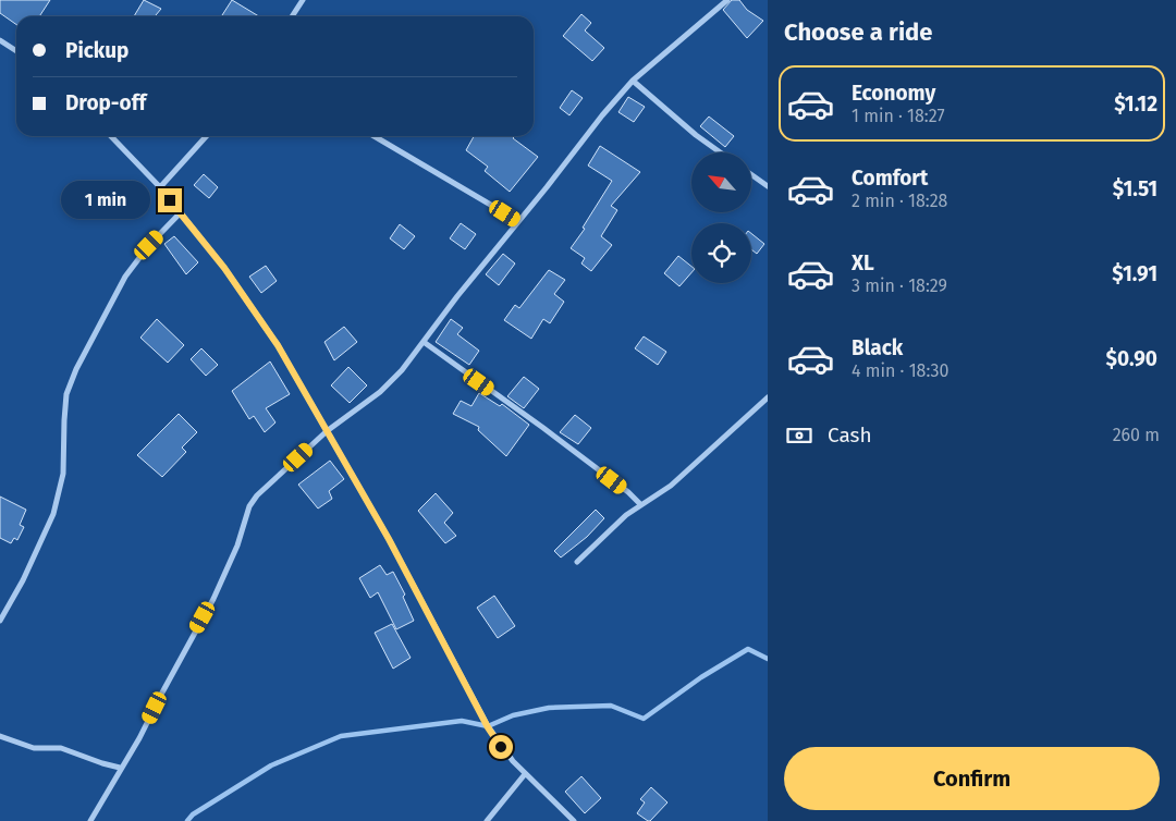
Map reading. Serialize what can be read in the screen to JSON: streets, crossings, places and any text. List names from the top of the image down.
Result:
{
  "north": "top left",
  "page": {
    "heading": "Choose a ride",
    "banner": ["Pickup", "Drop-off"],
    "list": [
      {
        "name": "Economy",
        "note": "1 min · 18:27",
        "value": "$1.12"
      },
      {
        "name": "Comfort",
        "note": "2 min · 18:28",
        "value": "$1.51"
      },
      {
        "name": "XL",
        "note": "3 min · 18:29",
        "value": "$1.91"
      },
      {
        "name": "Black",
        "note": "4 min · 18:30",
        "value": "$0.90"
      }
    ],
    "bubble": "1 min",
    "pay": ["Cash", "260 m"],
    "buttons": "Confirm"
  }
}
